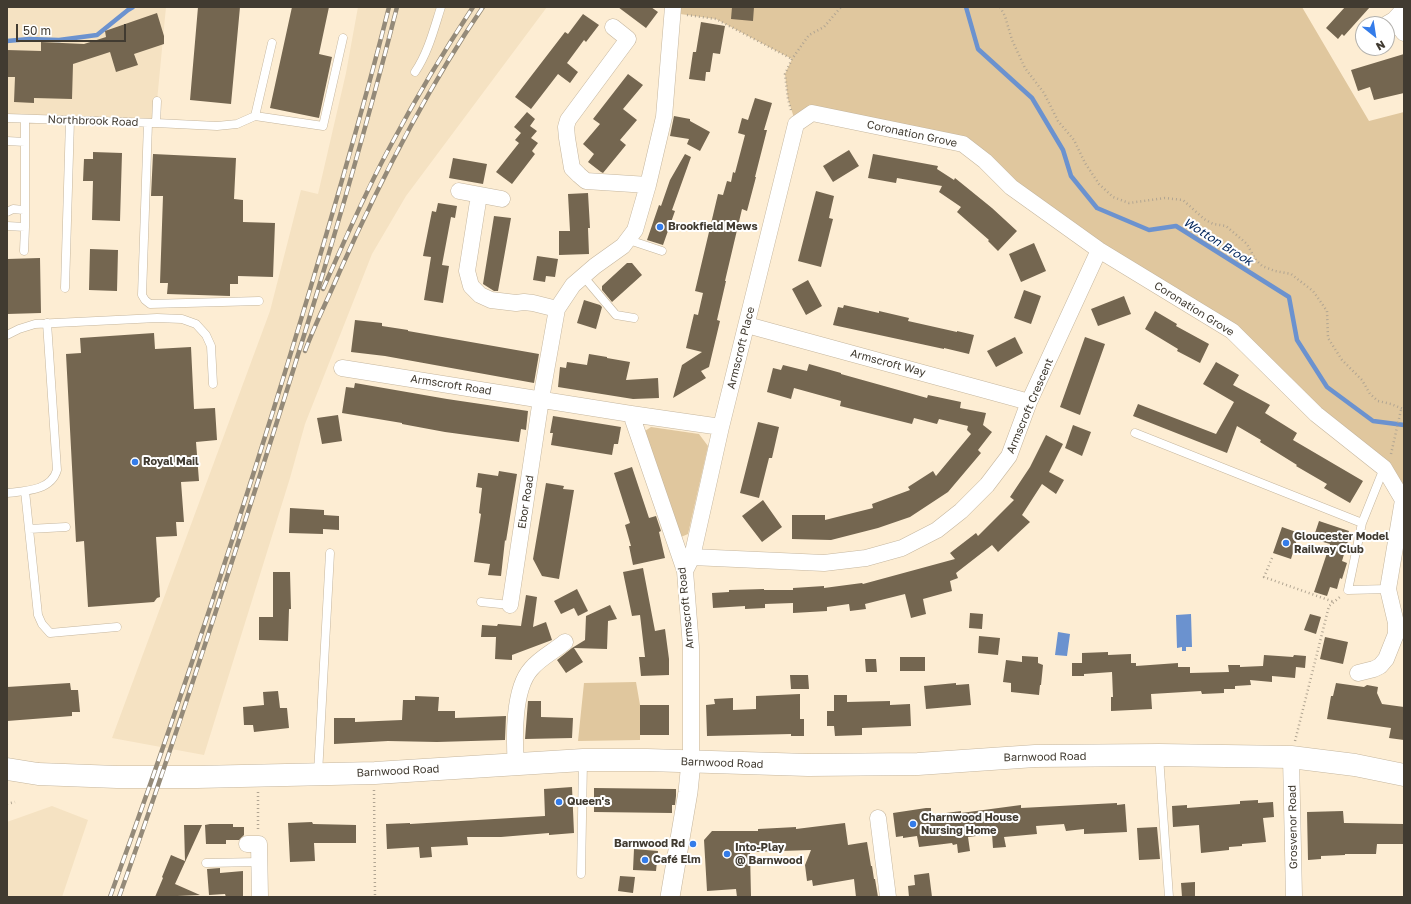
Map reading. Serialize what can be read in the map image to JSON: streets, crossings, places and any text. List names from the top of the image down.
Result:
{
  "streets": {
    "main road": ["Barnwood Road"],
    "street": [
      "Coronation Grove",
      "Armscroft Place",
      "Armscroft Way",
      "Armscroft Road",
      "Armscroft Crescent",
      "Ebor Road",
      "Grosvenor Road"
    ],
    "lane": ["Northbrook Road"]
  },
  "crossings": [
    ["Coronation Grove", "Armscroft Place"],
    ["Coronation Grove", "Armscroft Crescent"],
    ["Armscroft Place", "Armscroft Way"],
    ["Armscroft Place", "Armscroft Road"],
    ["Armscroft Place", "Armscroft Crescent"],
    ["Armscroft Way", "Armscroft Crescent"],
    ["Armscroft Road", "Armscroft Crescent"],
    ["Armscroft Road", "Ebor Road"],
    ["Armscroft Road", "Barnwood Road"],
    ["Barnwood Road", "Grosvenor Road"]
  ],
  "water": ["Wotton Brook"],
  "places": [
    "Brookfield Mews",
    "Royal Mail",
    "Gloucester Model Railway Club",
    "Queen's",
    "Charnwood House Nursing Home",
    "Barnwood Rd",
    "Into-Play @ Barnwood",
    "Café Elm"
  ],
  "scale_bar": "50 m",
  "north": "bottom right"
}
